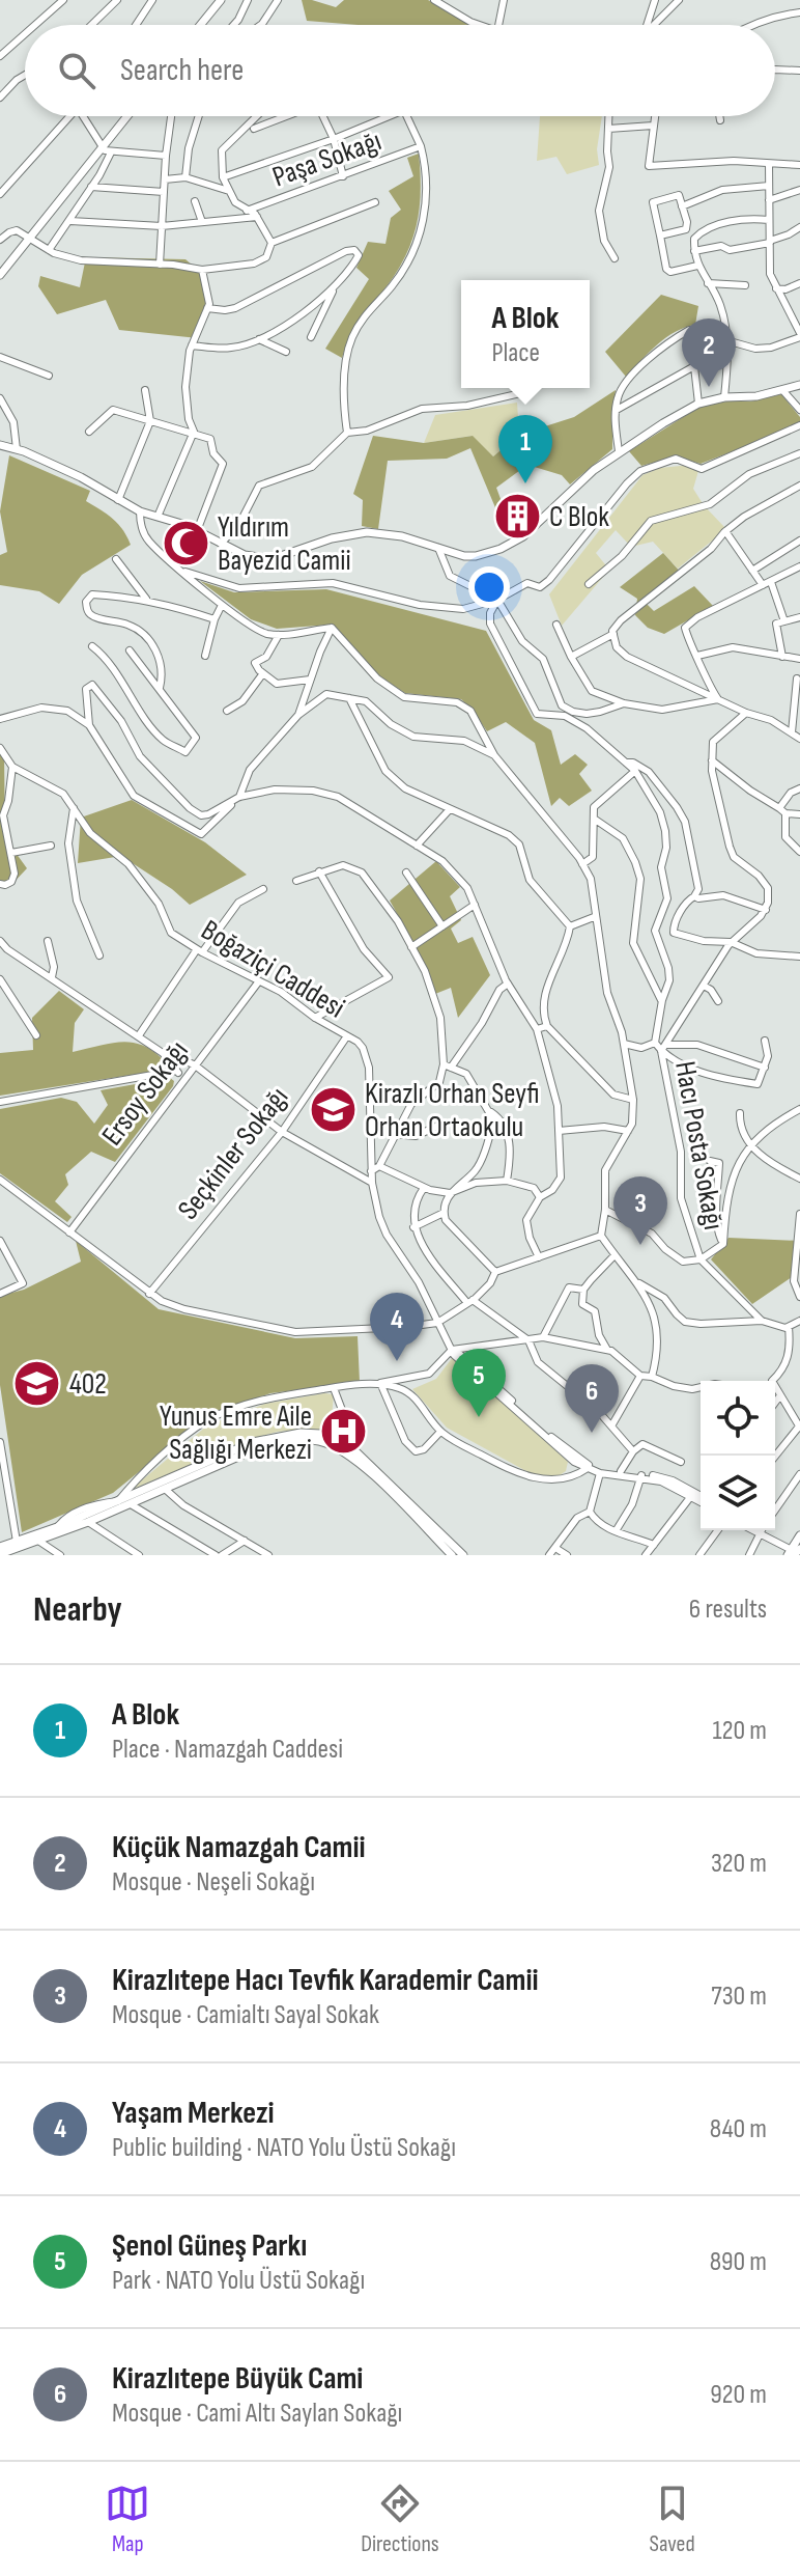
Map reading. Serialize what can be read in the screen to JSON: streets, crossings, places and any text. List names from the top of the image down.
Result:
{
  "streets": {
    "street": [
      "Paşa Sokağı",
      "Boğaziçi Caddesi",
      "Ersoy Sokağı",
      "Hacı Posta Sokağı",
      "Seçkinler Sokağı"
    ]
  },
  "crossings": [
    ["Boğaziçi Caddesi", "Ersoy Sokağı"],
    ["Boğaziçi Caddesi", "Seçkinler Sokağı"]
  ],
  "places": {
    "building": ["C Blok"],
    "mosque": ["Yıldırım Bayezid Camii"],
    "school or university": ["Kirazlı Orhan Seyfi Orhan Ortaokulu", "402"],
    "hospital": ["Yunus Emre Aile Sağlığı Merkezi"]
  },
  "page": {
    "search": "Search here",
    "popup": ["A Blok", "Place"],
    "pins": [
      "2",
      "1",
      "3",
      "4",
      "5",
      "6"
    ],
    "heading": ["Nearby", "6 results"],
    "list": [
      {
        "mark": "1",
        "name": "A Blok",
        "note": "Place · Namazgah Caddesi",
        "value": "120 m"
      },
      {
        "mark": "2",
        "name": "Küçük Namazgah Camii",
        "note": "Mosque · Neşeli Sokağı",
        "value": "320 m"
      },
      {
        "mark": "3",
        "name": "Kirazlıtepe Hacı Tevfik Karademir Camii",
        "note": "Mosque · Camialtı Sayal Sokak",
        "value": "730 m"
      },
      {
        "mark": "4",
        "name": "Yaşam Merkezi",
        "note": "Public building · NATO Yolu Üstü Sokağı",
        "value": "840 m"
      },
      {
        "mark": "5",
        "name": "Şenol Güneş Parkı",
        "note": "Park · NATO Yolu Üstü Sokağı",
        "value": "890 m"
      },
      {
        "mark": "6",
        "name": "Kirazlıtepe Büyük Cami",
        "note": "Mosque · Cami Altı Saylan Sokağı",
        "value": "920 m"
      }
    ],
    "nav": ["Map", "Directions", "Saved"]
  }
}
